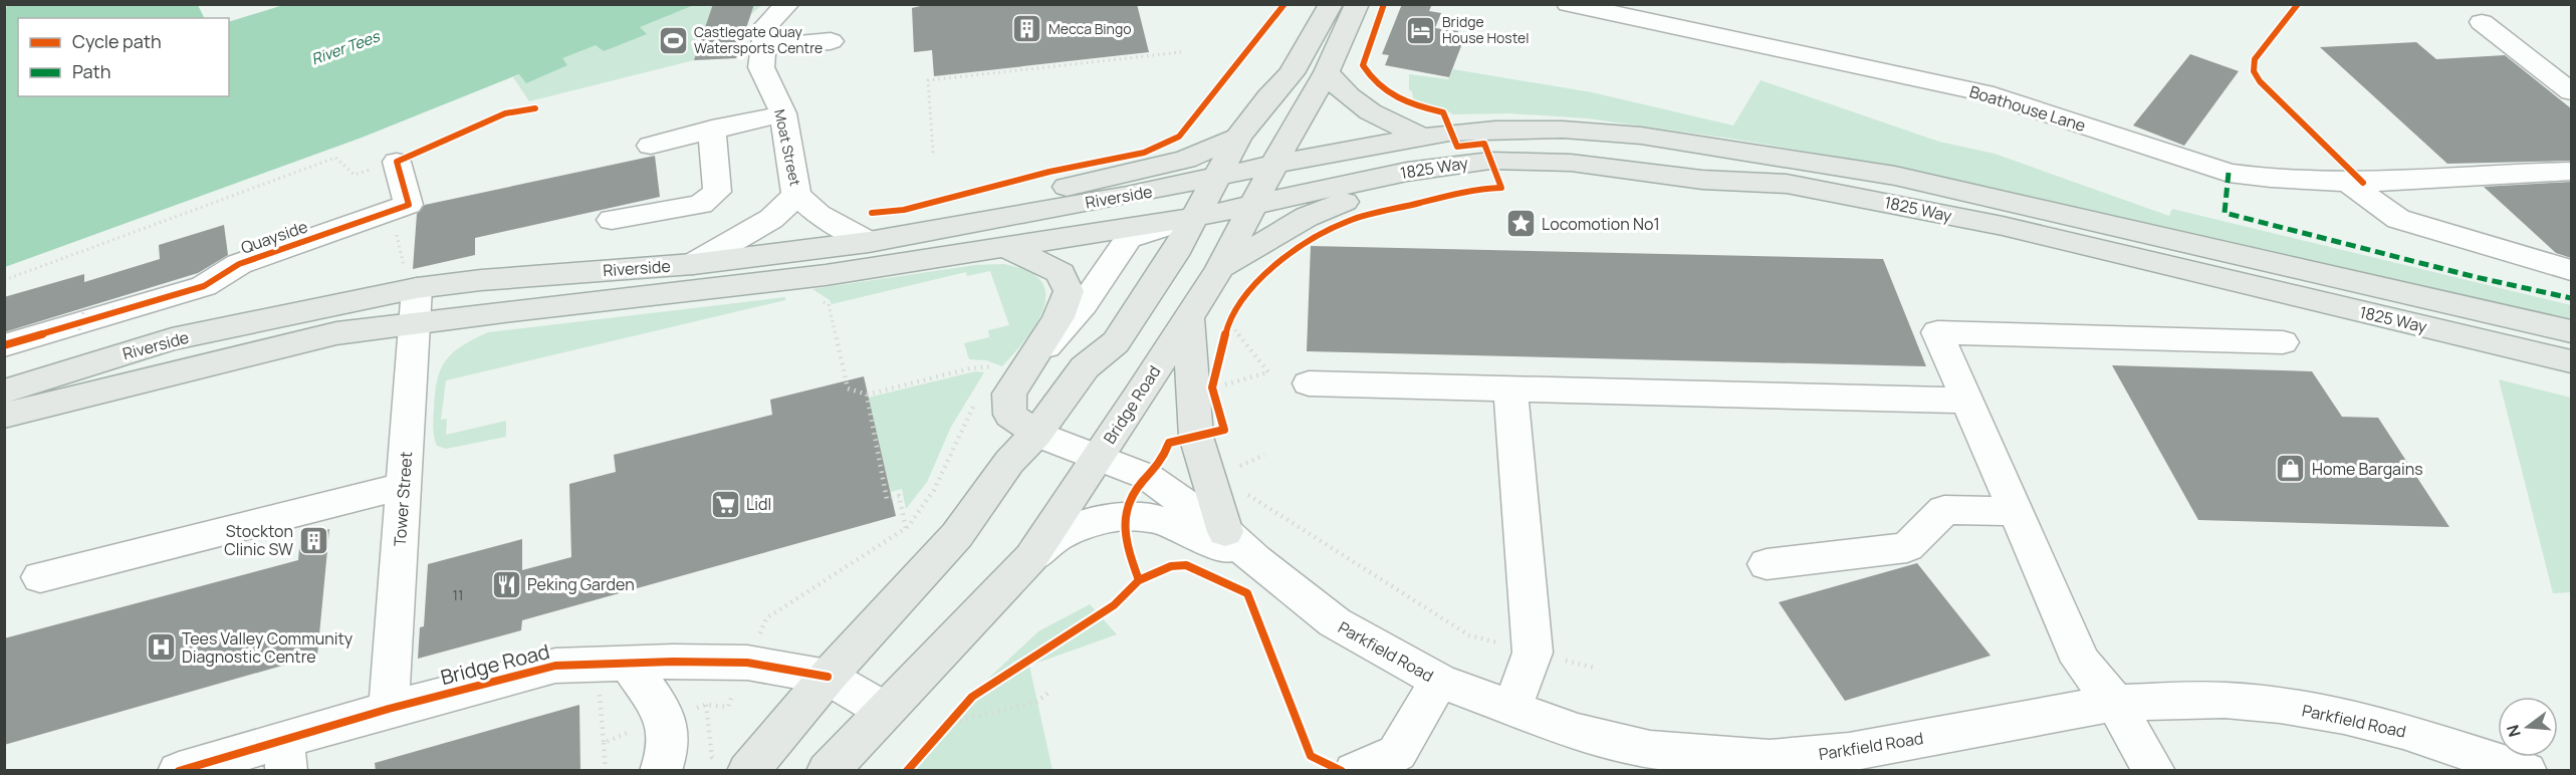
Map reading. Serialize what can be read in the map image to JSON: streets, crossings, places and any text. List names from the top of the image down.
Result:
{
  "streets": {
    "main road": ["1825 Way", "Riverside", "Bridge Road"],
    "street": [
      "Boathouse Lane",
      "Moat Street",
      "Quayside",
      "Tower Street",
      "Parkfield Road"
    ]
  },
  "crossings": [
    ["Moat Street", "Riverside"],
    ["1825 Way", "Riverside"],
    ["1825 Way", "Bridge Road"],
    ["Riverside", "Bridge Road"],
    ["Riverside", "Tower Street"],
    ["Bridge Road", "Tower Street"],
    ["Bridge Road", "Parkfield Road"]
  ],
  "water": ["River Tees"],
  "places": {
    "building": ["Mecca Bingo", "Stockton Clinic SW"],
    "hotel": ["Bridge House Hostel"],
    "sports": ["Castlegate Quay Watersports Centre"],
    "place": ["Locomotion No1"],
    "shop": ["Home Bargains"],
    "supermarket": ["Lidl"],
    "restaurant": ["Peking Garden"],
    "hospital": ["Tees Valley Community Diagnostic Centre"]
  },
  "house_numbers": ["11"],
  "legend": ["Cycle path", "Path"],
  "north": "left"
}
